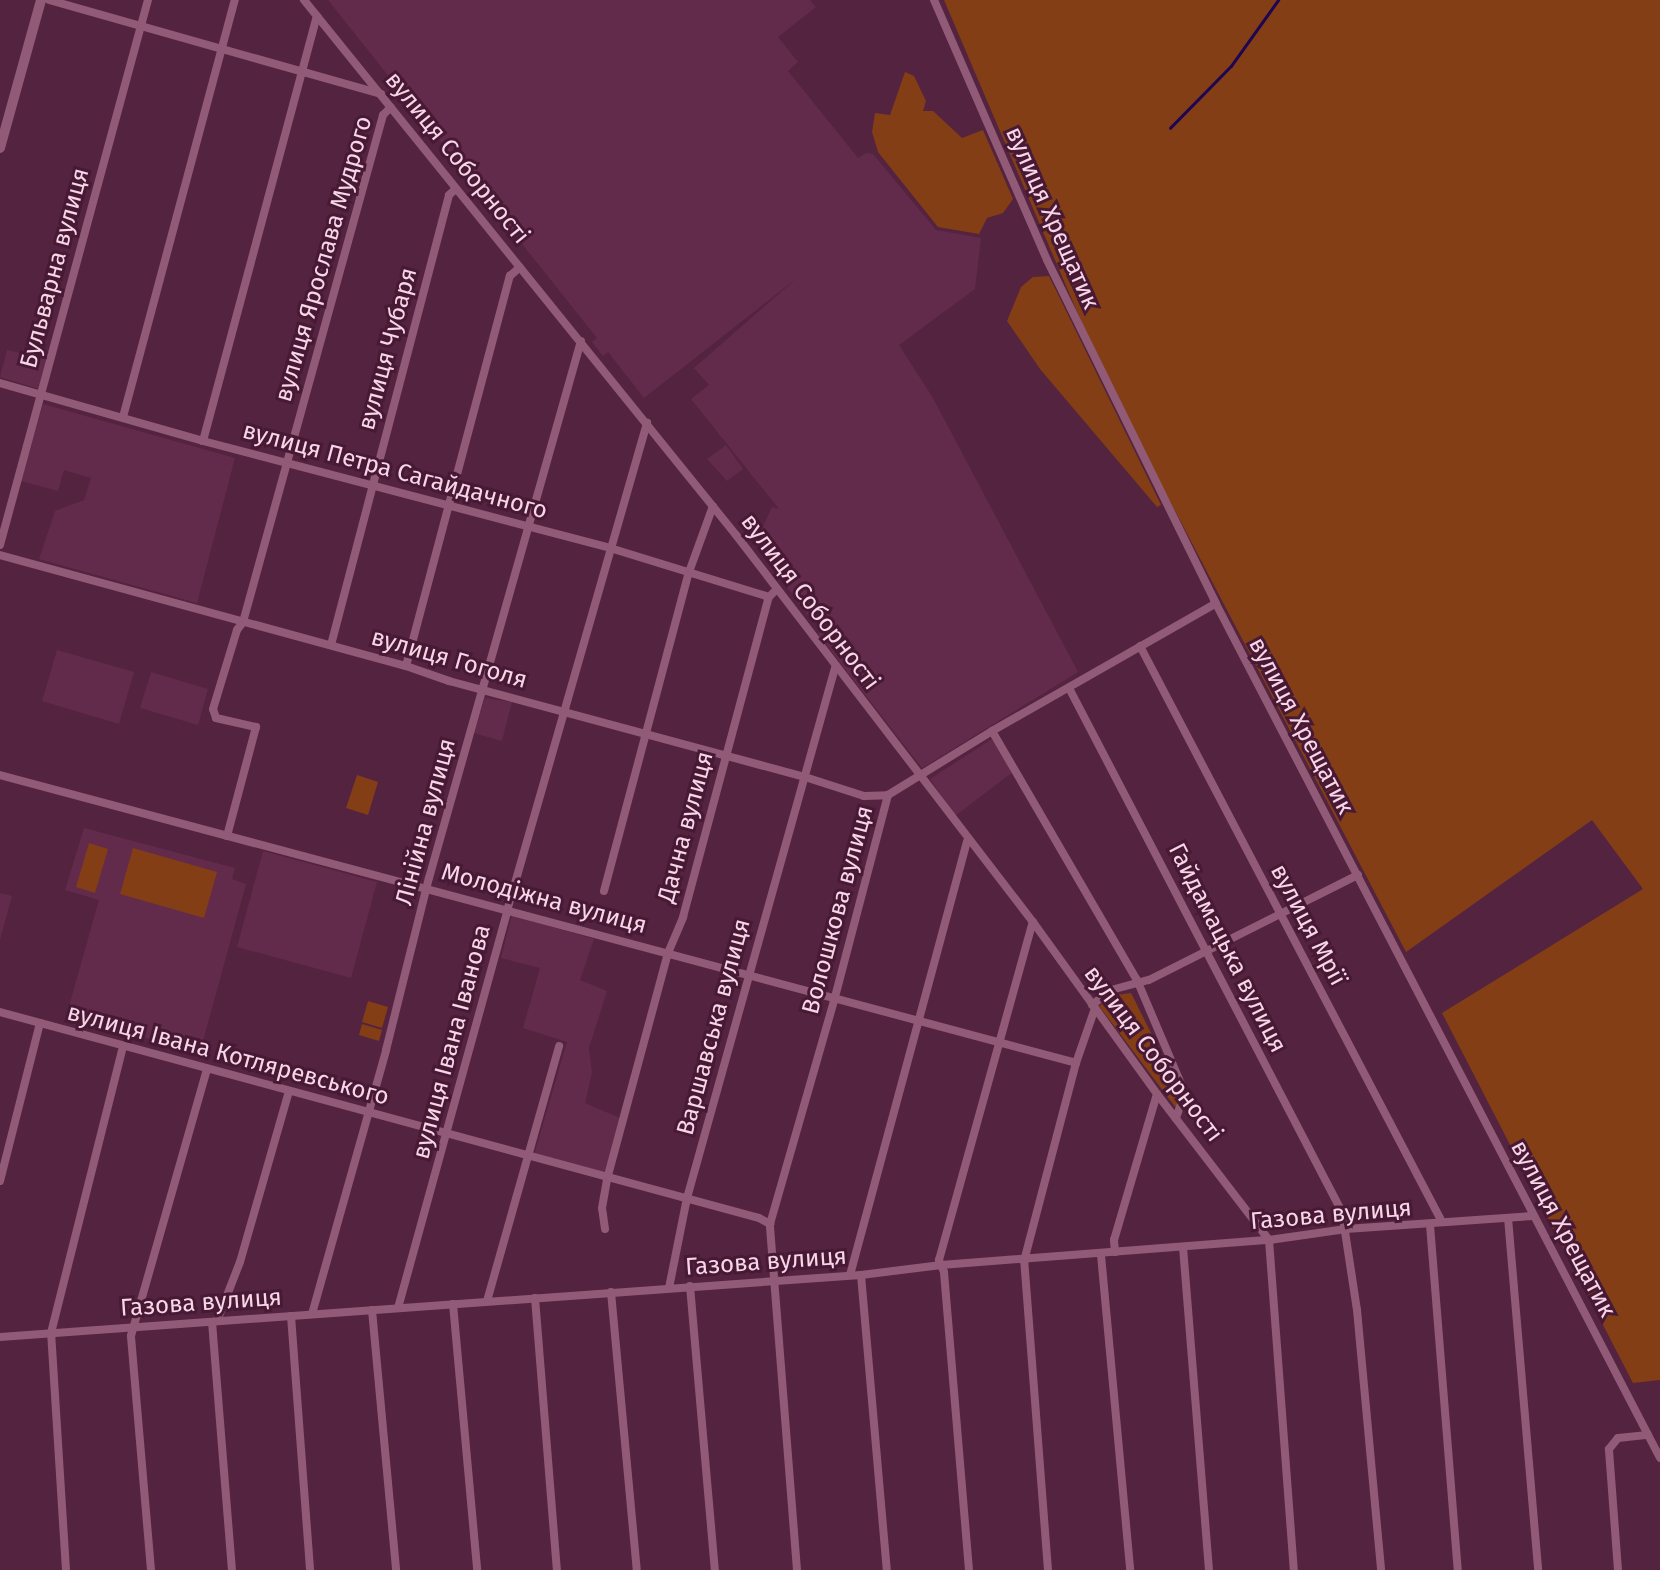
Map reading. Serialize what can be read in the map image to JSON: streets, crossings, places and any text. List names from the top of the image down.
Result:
{
  "streets": {
    "street": [
      "вулиця Соборності",
      "вулиця Хрещатик",
      "вулиця Ярослава Мудрого",
      "Бульварна вулиця",
      "вулиця Чубаря",
      "вулиця Петра Сагайдачного",
      "вулиця Гоголя",
      "Лінійна вулиця",
      "Дачна вулиця",
      "Молодіжна вулиця",
      "Волошкова вулиця",
      "вулиця Мрії",
      "Гайдамацька вулиця",
      "Варшавська вулиця",
      "вулиця Івана Іванова",
      "вулиця Івана Котляревського",
      "Газова вулиця"
    ]
  },
  "crossings": [
    ["вулиця Соборності", "вулиця Ярослава Мудрого"],
    ["вулиця Соборності", "вулиця Чубаря"],
    ["вулиця Соборності", "Лінійна вулиця"],
    ["вулиця Соборності", "Волошкова вулиця"],
    ["вулиця Соборності", "Варшавська вулиця"],
    ["вулиця Соборності", "вулиця Івана Іванова"],
    ["вулиця Соборності", "Газова вулиця"],
    ["вулиця Хрещатик", "Волошкова вулиця"],
    ["вулиця Хрещатик", "Газова вулиця"],
    ["вулиця Ярослава Мудрого", "вулиця Петра Сагайдачного"],
    ["вулиця Ярослава Мудрого", "вулиця Гоголя"],
    ["вулиця Ярослава Мудрого", "Молодіжна вулиця"],
    ["Бульварна вулиця", "вулиця Петра Сагайдачного"],
    ["вулиця Чубаря", "вулиця Петра Сагайдачного"],
    ["вулиця Чубаря", "вулиця Гоголя"],
    ["вулиця Петра Сагайдачного", "Лінійна вулиця"],
    ["вулиця Петра Сагайдачного", "Дачна вулиця"],
    ["вулиця Петра Сагайдачного", "вулиця Івана Іванова"],
    ["вулиця Гоголя", "Лінійна вулиця"],
    ["вулиця Гоголя", "Дачна вулиця"],
    ["вулиця Гоголя", "Волошкова вулиця"],
    ["вулиця Гоголя", "Варшавська вулиця"],
    ["вулиця Гоголя", "вулиця Івана Іванова"],
    ["Лінійна вулиця", "Молодіжна вулиця"],
    ["Лінійна вулиця", "вулиця Івана Котляревського"],
    ["Лінійна вулиця", "Газова вулиця"],
    ["Дачна вулиця", "Молодіжна вулиця"],
    ["Дачна вулиця", "вулиця Івана Котляревського"],
    ["Молодіжна вулиця", "Волошкова вулиця"],
    ["Молодіжна вулиця", "Варшавська вулиця"],
    ["Молодіжна вулиця", "вулиця Івана Іванова"],
    ["Волошкова вулиця", "вулиця Мрії"],
    ["Волошкова вулиця", "Гайдамацька вулиця"],
    ["Волошкова вулиця", "вулиця Івана Котляревського"],
    ["Волошкова вулиця", "Газова вулиця"],
    ["вулиця Мрії", "Газова вулиця"],
    ["Гайдамацька вулиця", "Газова вулиця"],
    ["Варшавська вулиця", "вулиця Івана Котляревського"],
    ["Варшавська вулиця", "Газова вулиця"],
    ["вулиця Івана Іванова", "вулиця Івана Котляревського"],
    ["вулиця Івана Іванова", "Газова вулиця"]
  ]
}
